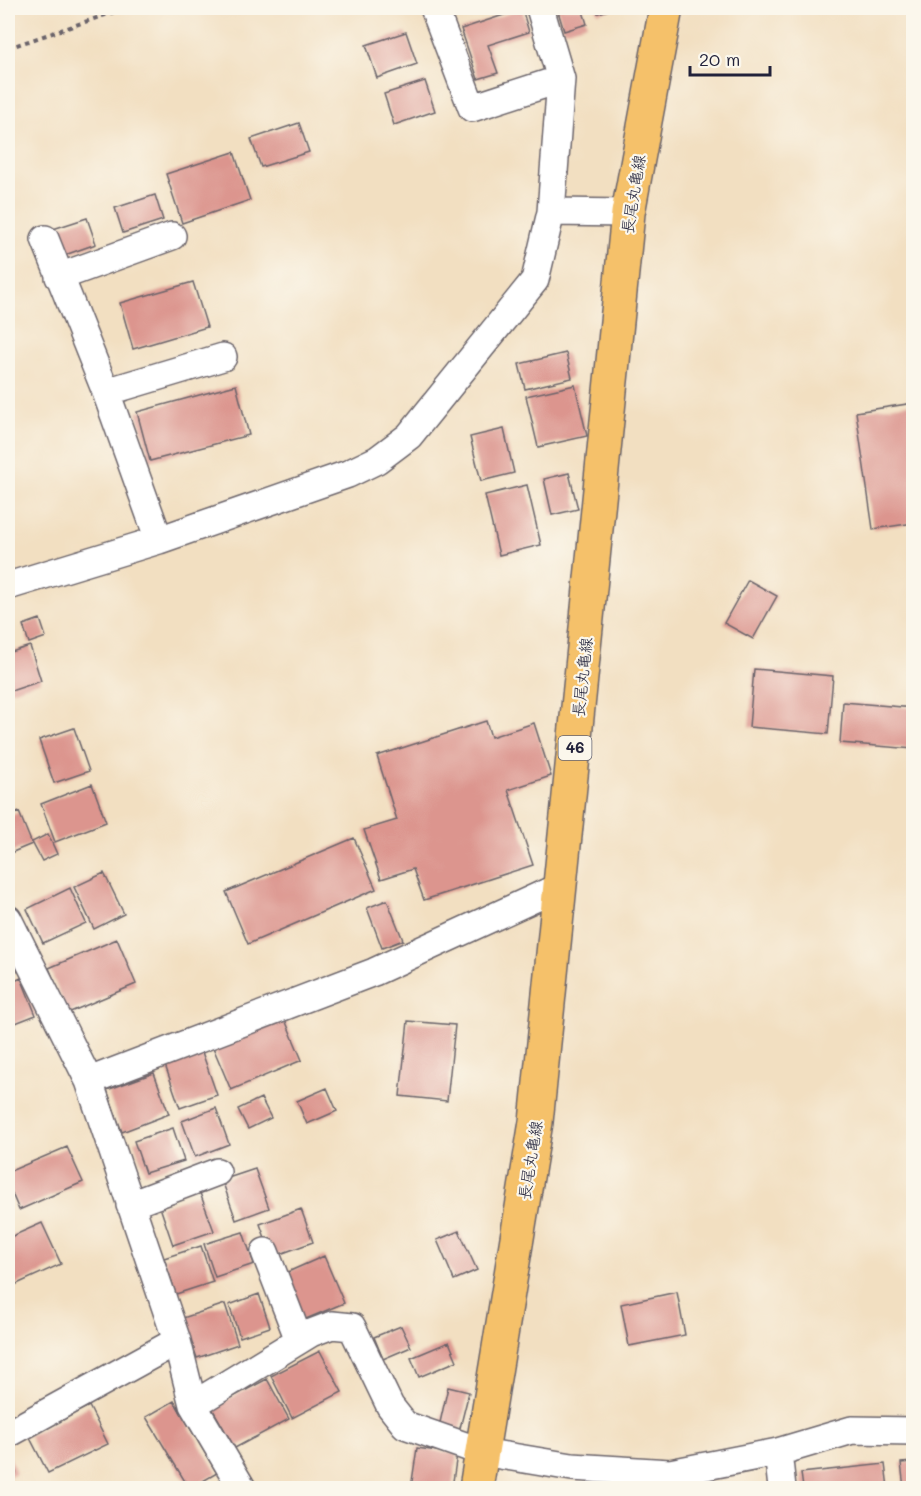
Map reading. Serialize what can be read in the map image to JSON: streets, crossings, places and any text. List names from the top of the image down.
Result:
{
  "streets": {
    "main road": ["長尾丸亀線", "46"]
  },
  "scale_bar": "20 m"
}
